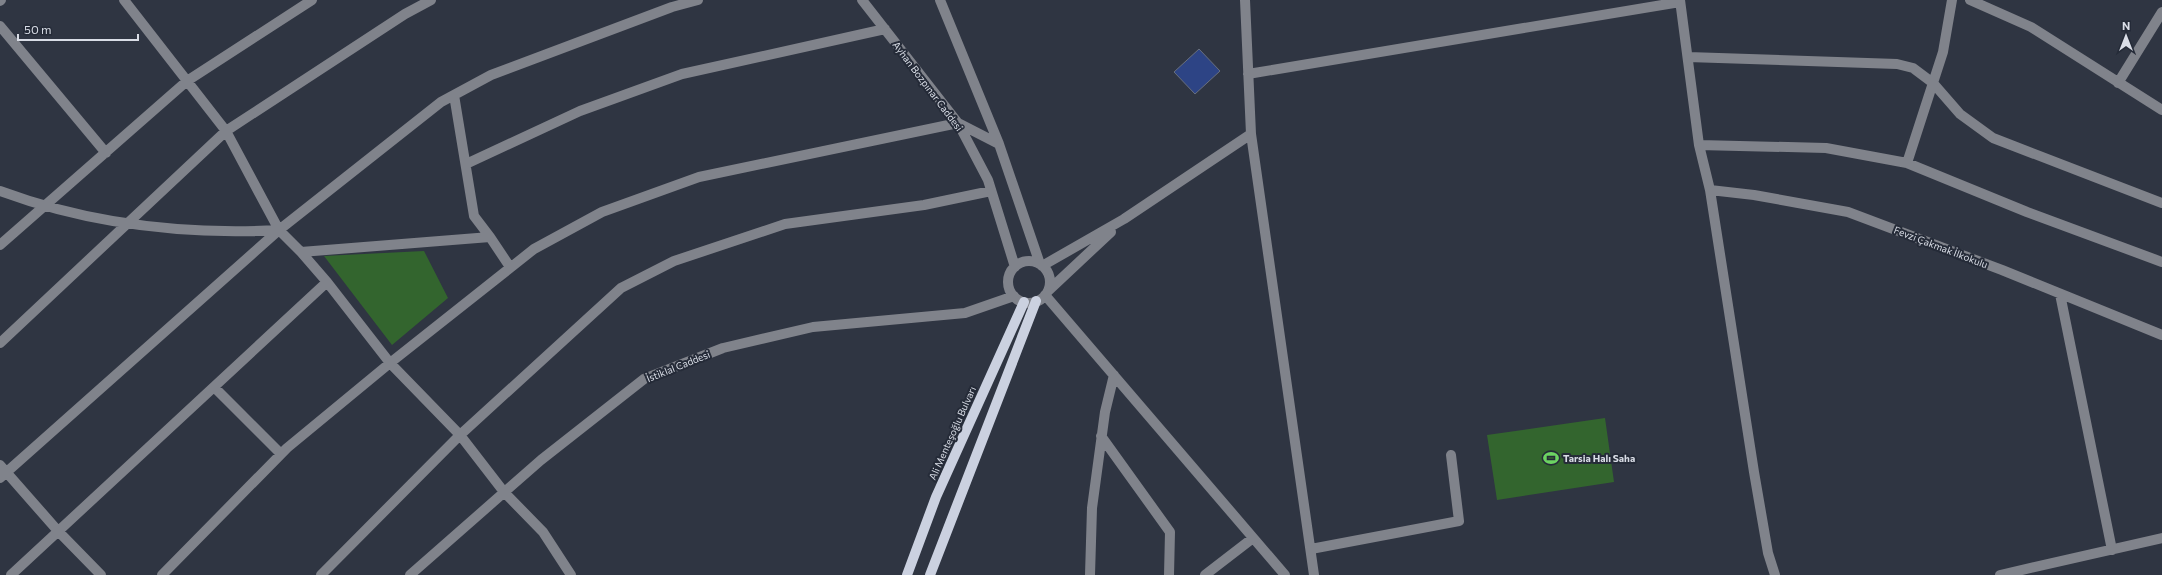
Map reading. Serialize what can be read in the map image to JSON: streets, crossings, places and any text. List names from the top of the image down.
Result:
{
  "streets": {
    "main road": ["Ali Menteşoğlu Bulvarı"],
    "street": ["Ayhan Bozpınar Caddesi", "Fevzi Çakmak İlkokulu", "İstiklal Caddesi"]
  },
  "crossings": [
    ["Ayhan Bozpınar Caddesi", "İstiklal Caddesi"],
    ["Ayhan Bozpınar Caddesi", "Ali Menteşoğlu Bulvarı"],
    ["İstiklal Caddesi", "Ali Menteşoğlu Bulvarı"]
  ],
  "places": {
    "sports": ["Tarsia Halı Saha"]
  },
  "scale_bar": "50 m",
  "north": "top"
}
